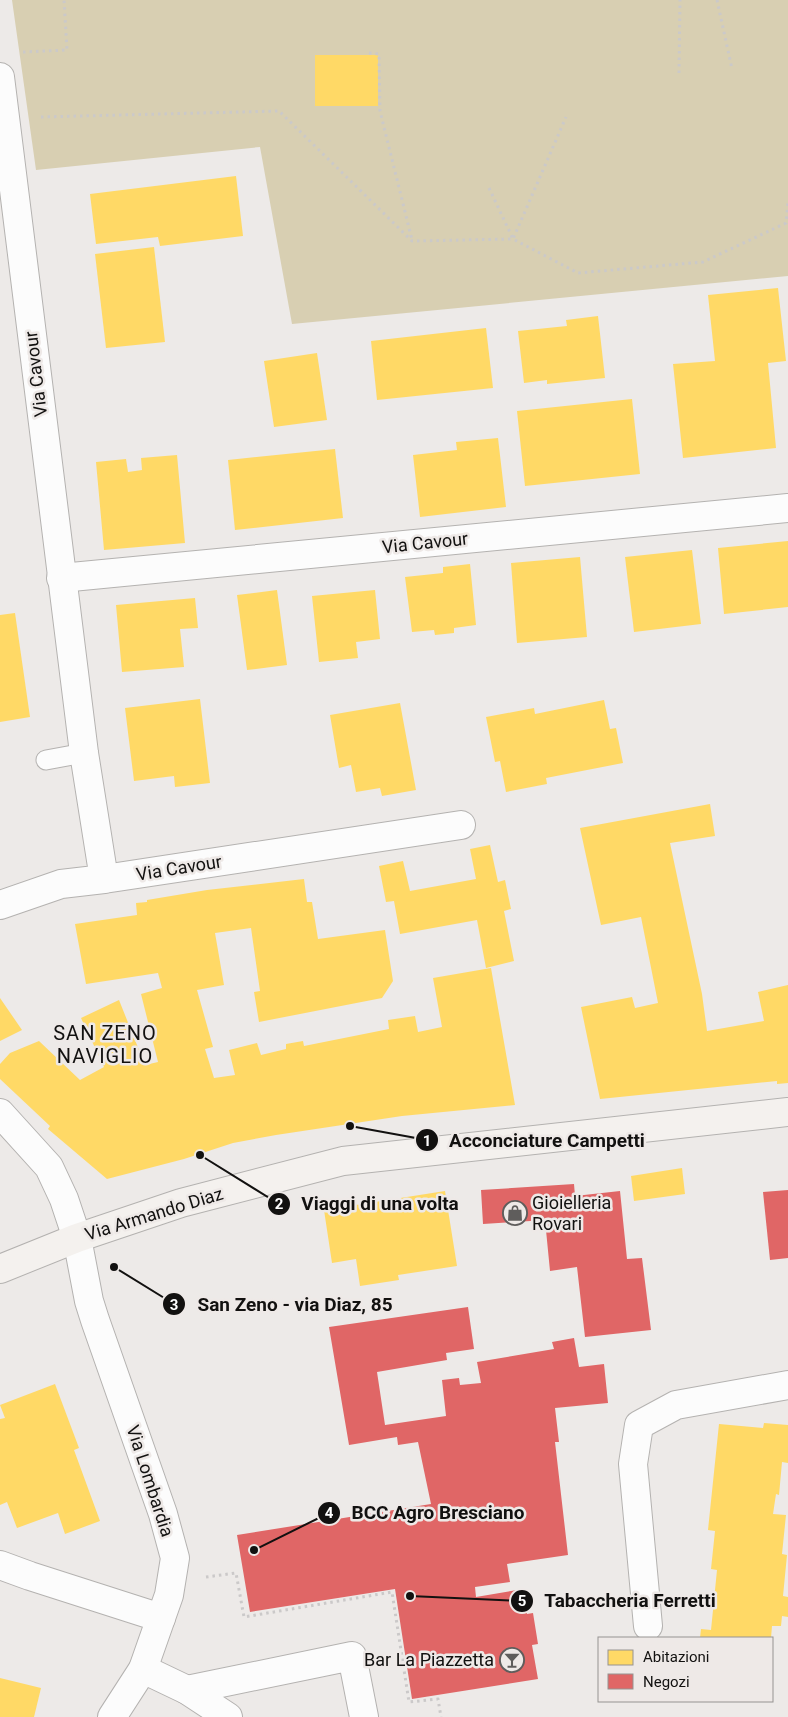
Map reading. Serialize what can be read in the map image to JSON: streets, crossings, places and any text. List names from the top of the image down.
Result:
{
  "streets": {
    "main road": ["Via Armando Diaz"],
    "street": ["Via Cavour", "Via Lombardia"]
  },
  "crossings": [
    ["Via Armando Diaz", "Via Lombardia"]
  ],
  "districts": ["SAN ZENO NAVIGLIO"],
  "places": {
    "other": [
      "Acconciature Campetti",
      "Viaggi di una volta",
      "San Zeno - via Diaz, 85",
      "BCC Agro Bresciano",
      "Tabaccheria Ferretti"
    ],
    "shop": ["Gioielleria Rovari"],
    "bar": ["Bar La Piazzetta"]
  },
  "legend": ["Abitazioni", "Negozi"]
}
